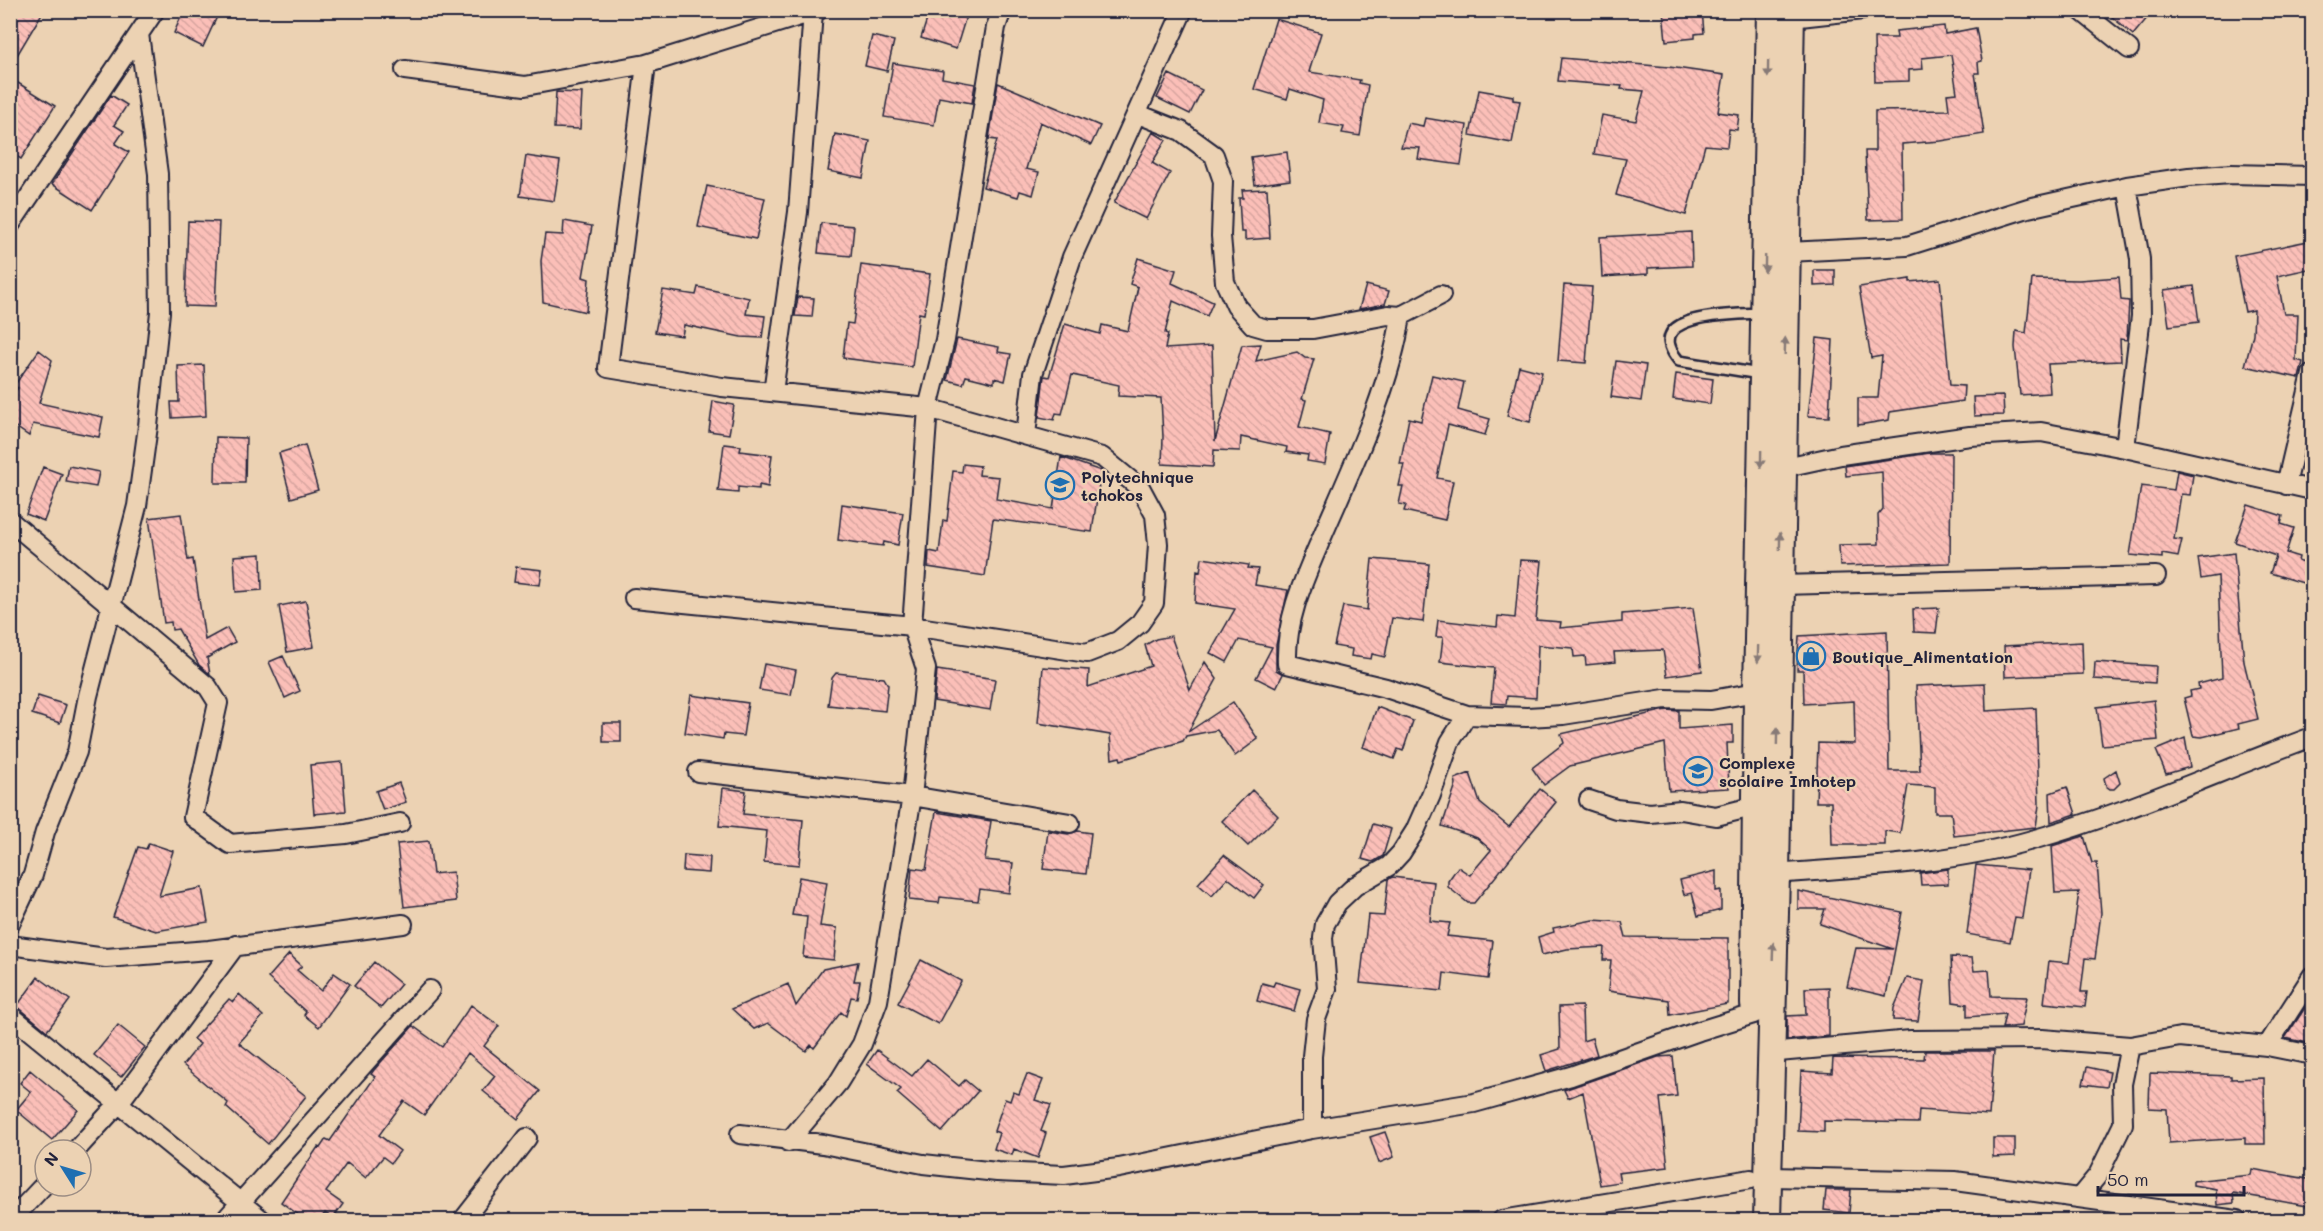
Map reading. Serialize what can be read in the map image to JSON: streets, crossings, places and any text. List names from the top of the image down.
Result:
{
  "places": {
    "school or university": ["Polytechnique tchokos", "Complexe scolaire Imhotep"],
    "shop": ["Boutique_Alimentation"]
  },
  "scale_bar": "50 m",
  "north": "top left"
}
